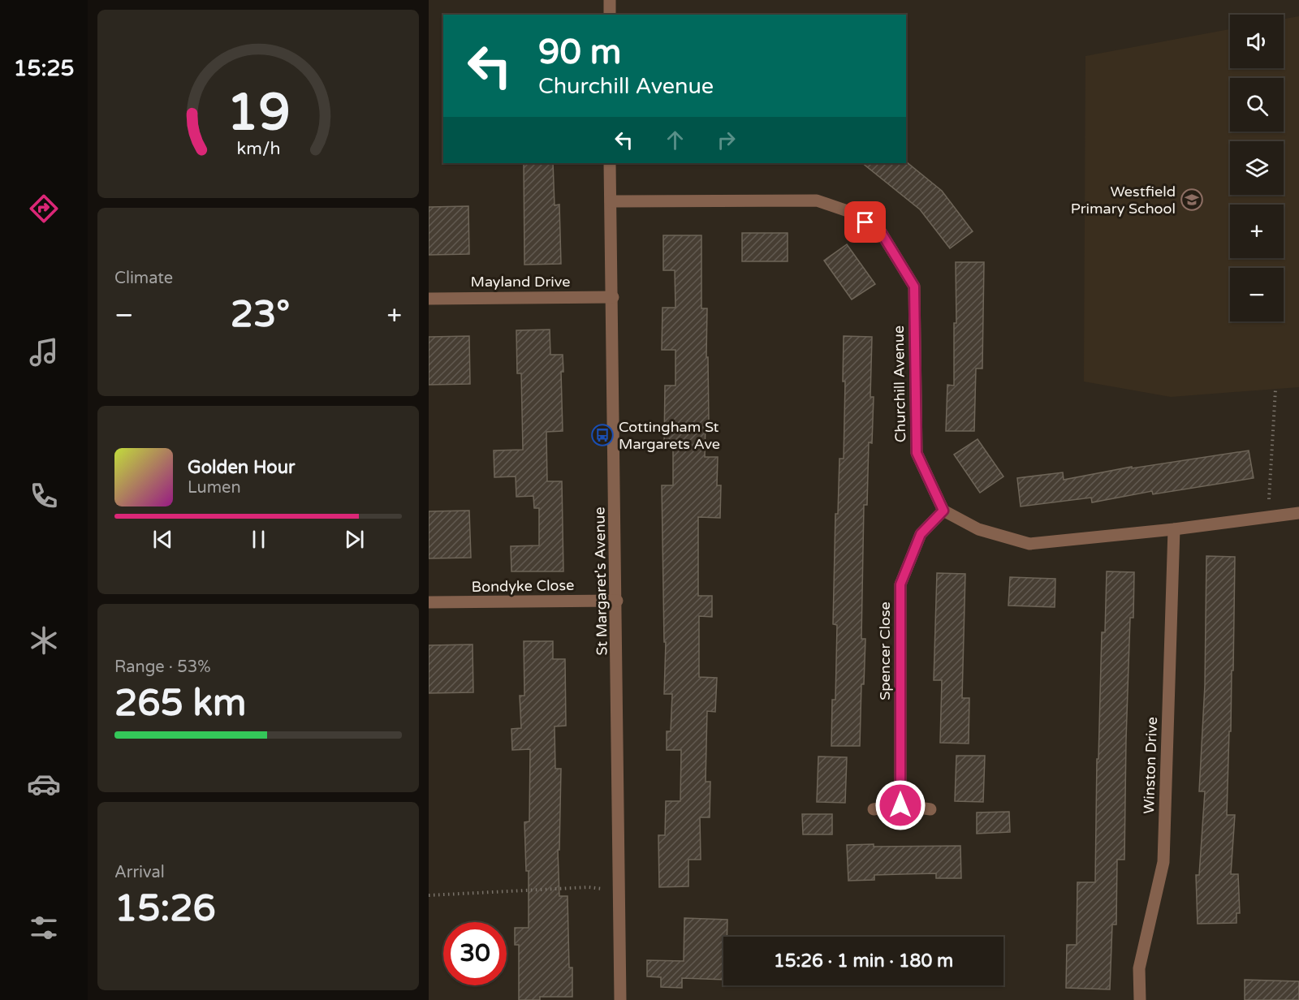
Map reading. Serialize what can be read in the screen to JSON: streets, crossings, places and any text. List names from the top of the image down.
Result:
{
  "streets": {
    "street": [
      "Mayland Drive",
      "Churchill Avenue",
      "St Margaret's Avenue",
      "Bondyke Close",
      "Spencer Close",
      "Winston Drive"
    ]
  },
  "crossings": [
    ["Mayland Drive", "St Margaret's Avenue"],
    ["Churchill Avenue", "St Margaret's Avenue"],
    ["Churchill Avenue", "Spencer Close"],
    ["St Margaret's Avenue", "Bondyke Close"]
  ],
  "places": {
    "school or university": ["Westfield Primary School"],
    "bus stop": ["Cottingham St Margarets Ave"]
  },
  "page": {
    "tabs": "15:25",
    "map_buttons": ["+", "−"],
    "turn": ["90 m", "Churchill Avenue"],
    "tile": [
      "Climate",
      ["Range · 53%", "265 km"],
      ["Arrival", "15:26"]
    ],
    "heat": ["−", "23°", "+"],
    "song": ["Golden Hour", "Lumen"],
    "limit": "30",
    "trip": "15:26 · 1 min · 180 m",
    "gauge": ["19", "km/h"]
  }
}
